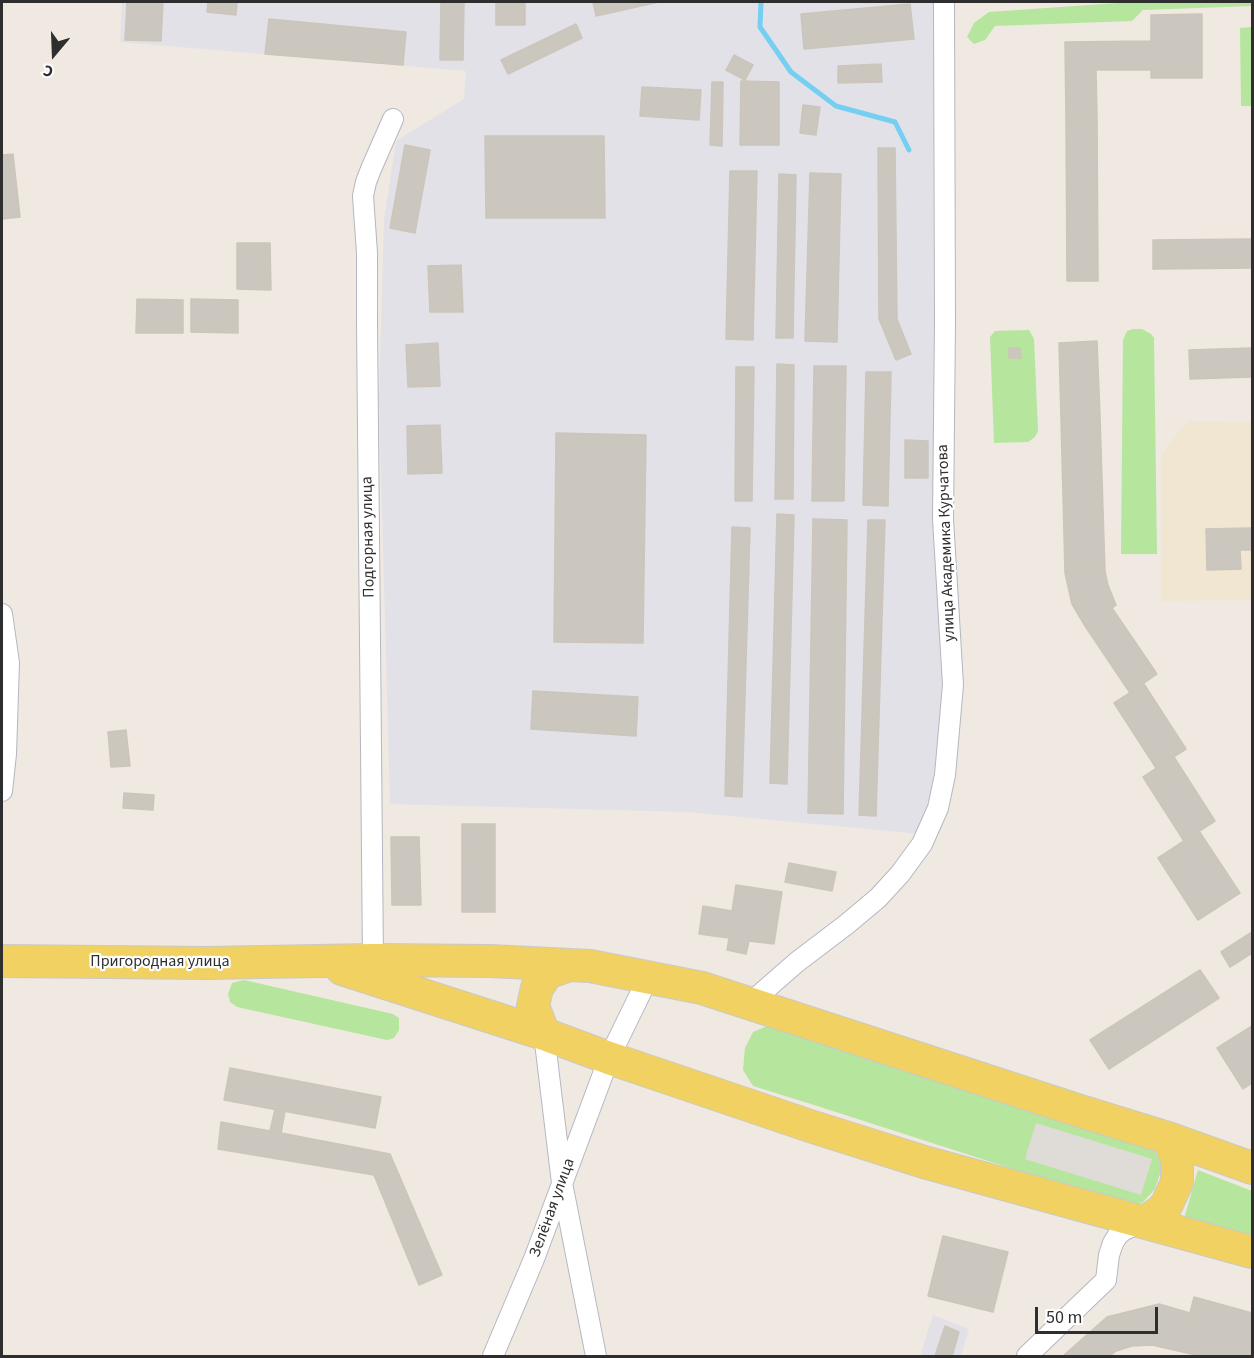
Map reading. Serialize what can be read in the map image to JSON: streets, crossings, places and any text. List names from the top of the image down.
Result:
{
  "streets": {
    "main road": ["Пригородная улица"],
    "street": ["Подгорная улица", "улица Академика Курчатова", "Зелёная улица"]
  },
  "crossings": [
    ["Подгорная улица", "Пригородная улица"],
    ["улица Академика Курчатова", "Пригородная улица"],
    ["Пригородная улица", "Зелёная улица"]
  ],
  "scale_bar": "50 m",
  "north": "bottom"
}
